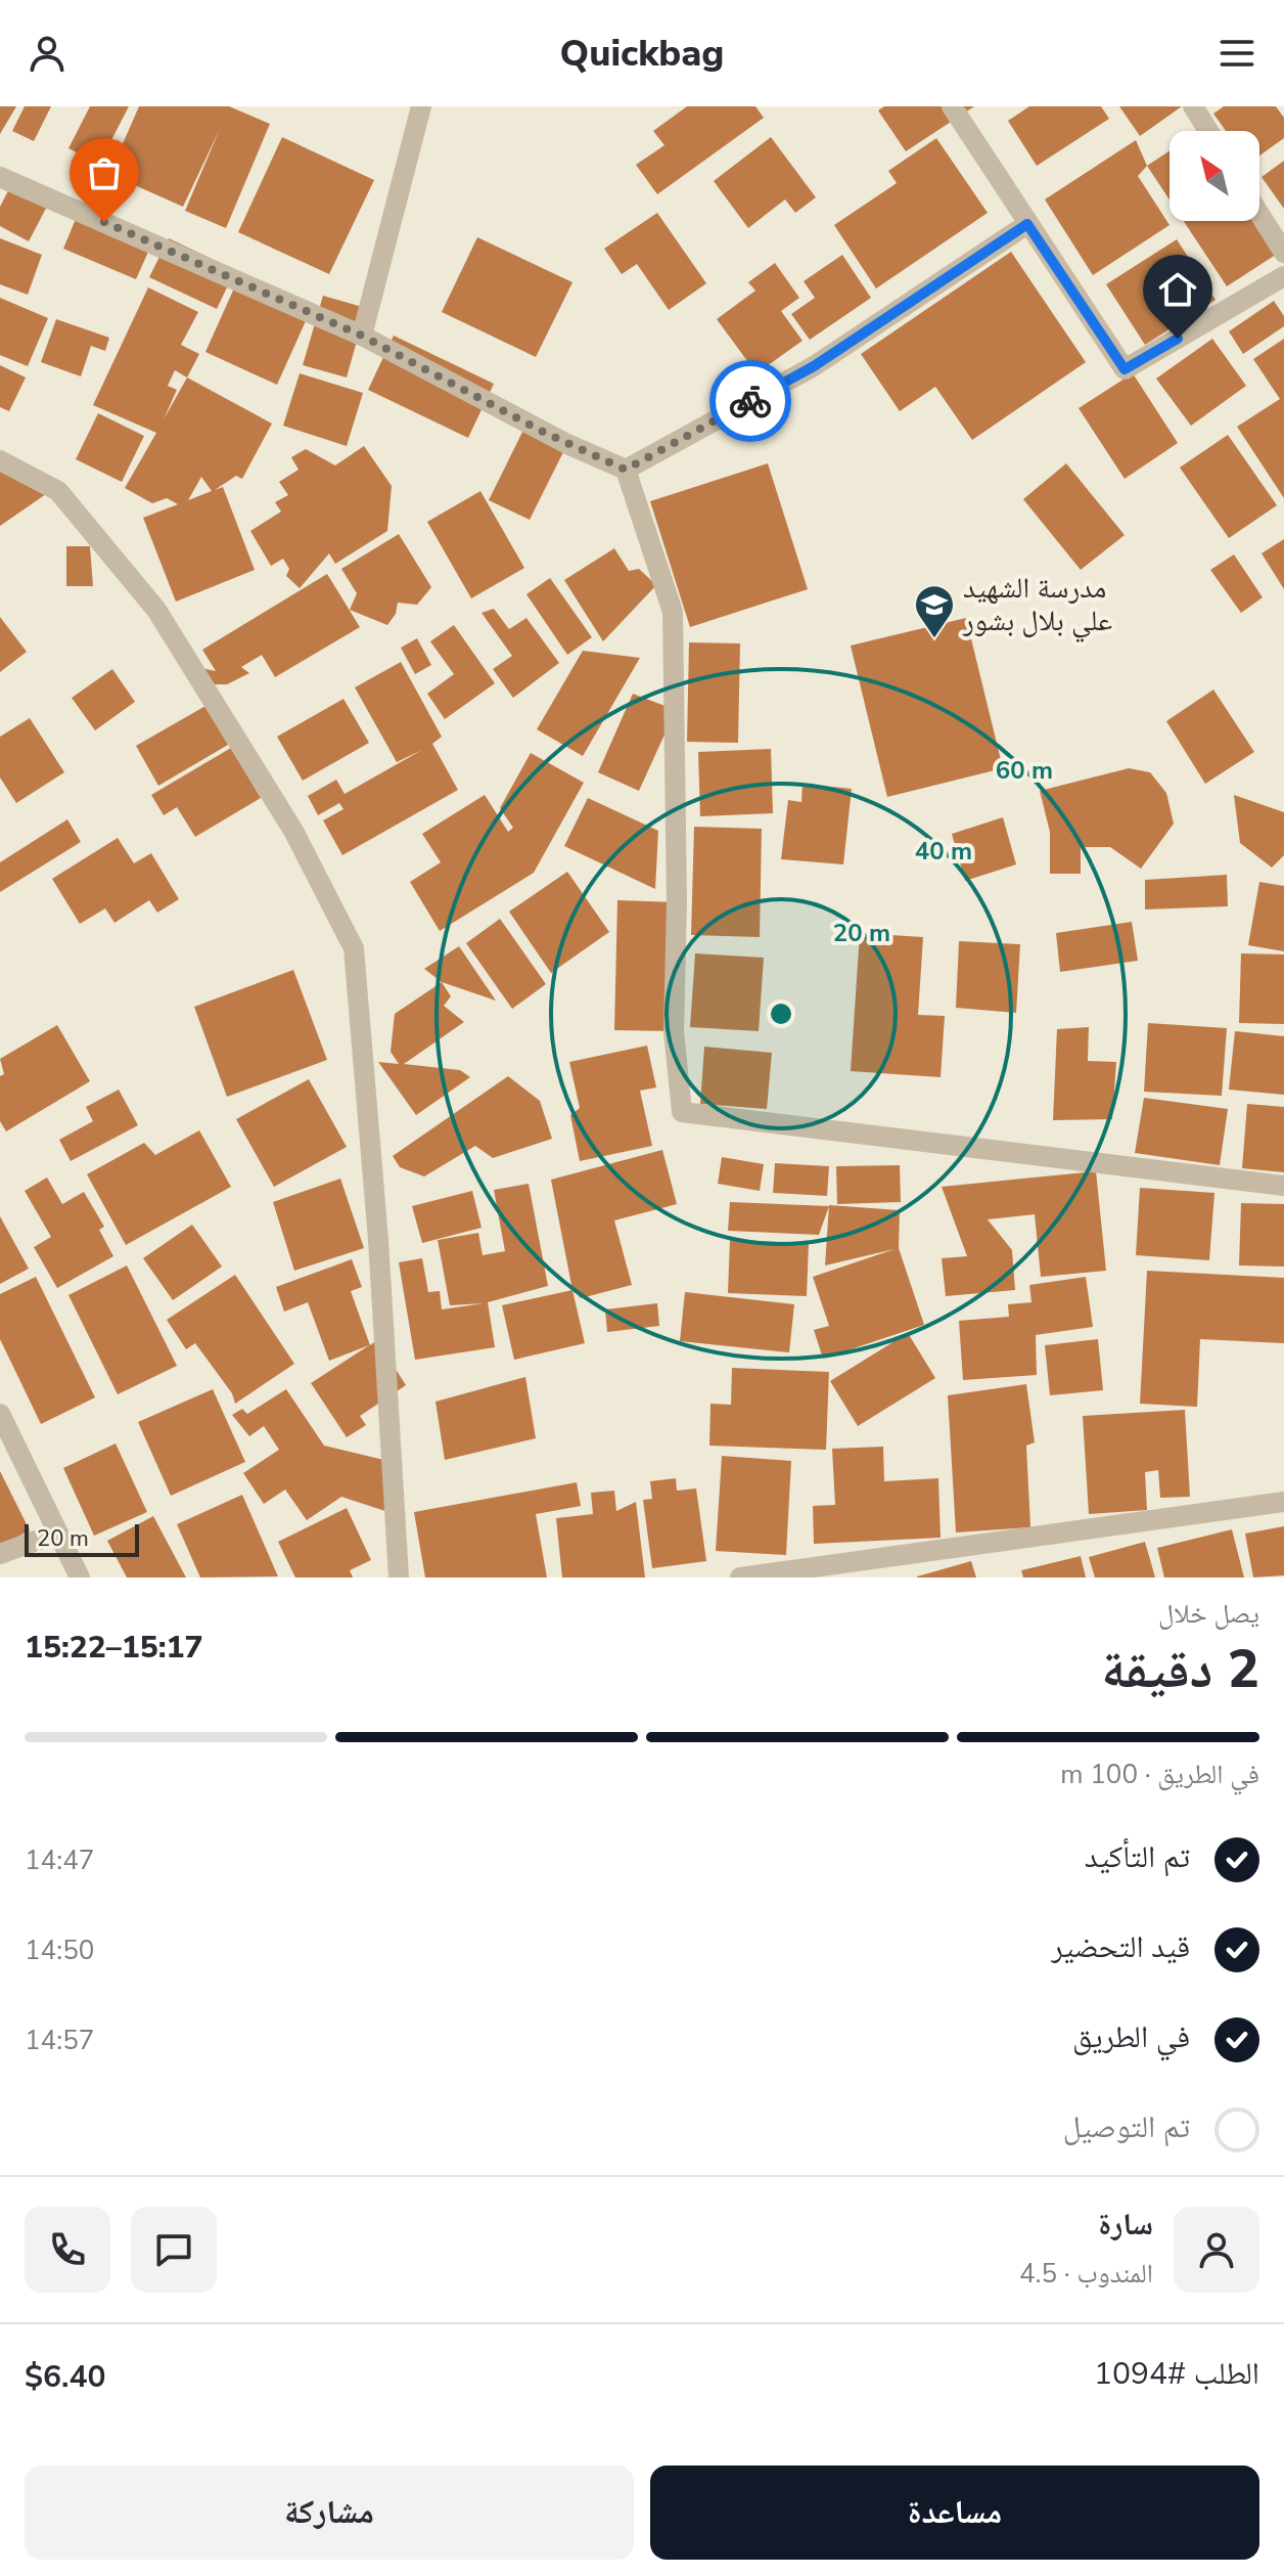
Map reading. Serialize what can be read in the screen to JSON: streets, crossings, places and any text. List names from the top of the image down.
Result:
{
  "places": {
    "school or university": ["مدرسة الشهيد علي بلال بشور"]
  },
  "scale_bar": "20 m",
  "north": "top left",
  "page": {
    "header": "Quickbag",
    "scale": "20 m",
    "heading": ["2 دقيقة", "يصل خلال", "15:17–15:22"],
    "panel": [
      "سارة",
      "المندوب · 4.5",
      "الطلب #1094",
      "$6.40"
    ],
    "bar": "في الطريق · 100 m",
    "list": [
      ["تم التأكيد", "14:47"],
      ["قيد التحضير", "14:50"],
      ["في الطريق", "14:57"],
      "تم التوصيل"
    ],
    "buttons": ["مساعدة", "مشاركة"]
  },
  "rings": ["60 m", "40 m", "20 m"]
}
